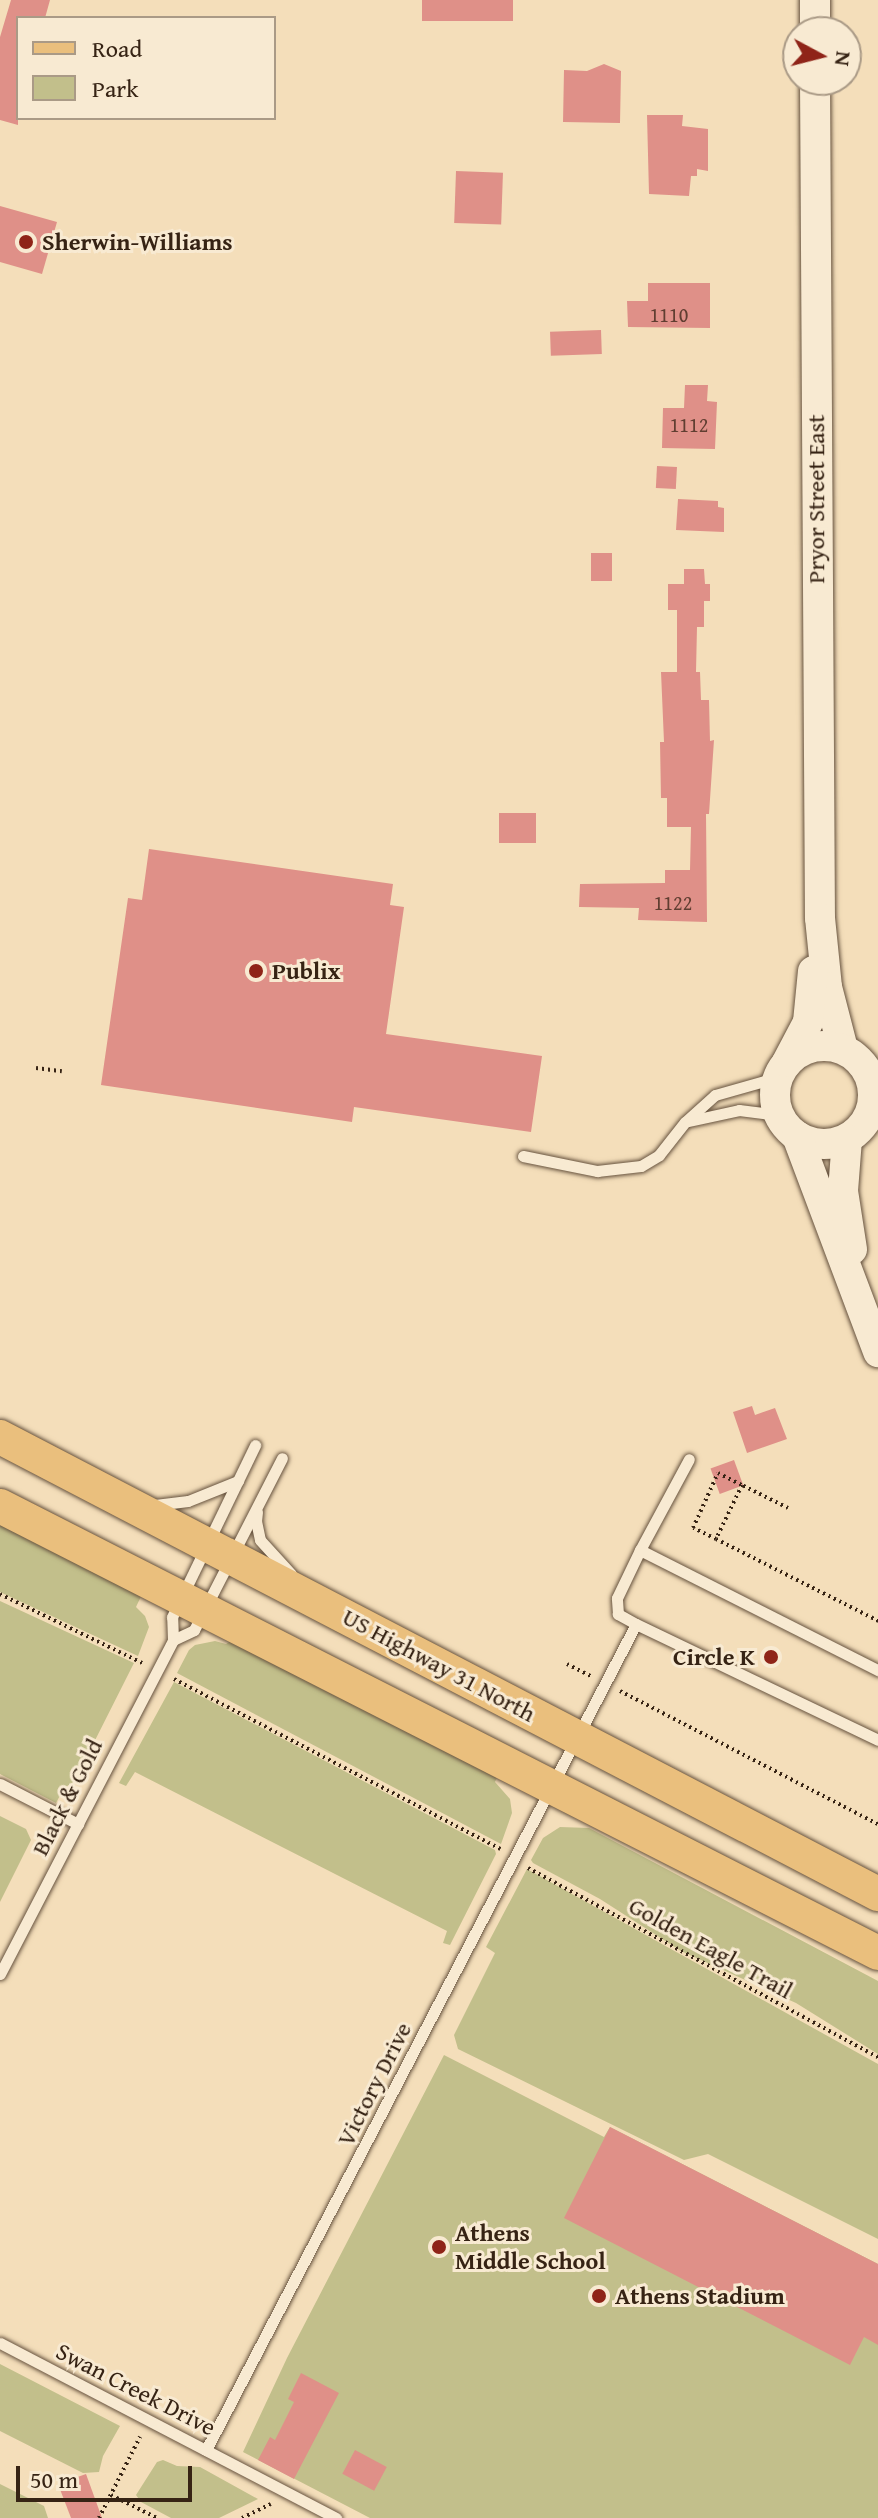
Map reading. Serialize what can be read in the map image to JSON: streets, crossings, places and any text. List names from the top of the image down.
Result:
{
  "streets": {
    "main road": ["US Highway 31 North"],
    "street": ["Pryor Street East"],
    "lane": ["Black & Gold", "Victory Drive", "Swan Creek Drive"],
    "path": ["Golden Eagle Trail"]
  },
  "crossings": [
    ["US Highway 31 North", "Black & Gold"],
    ["US Highway 31 North", "Victory Drive"],
    ["Victory Drive", "Swan Creek Drive"]
  ],
  "places": [
    "Sherwin-Williams",
    "Publix",
    "Circle K",
    "Athens Middle School",
    "Athens Stadium"
  ],
  "house_numbers": ["1110", "1112", "1122"],
  "legend": ["Road", "Park"],
  "scale_bar": "50 m",
  "north": "right"
}
